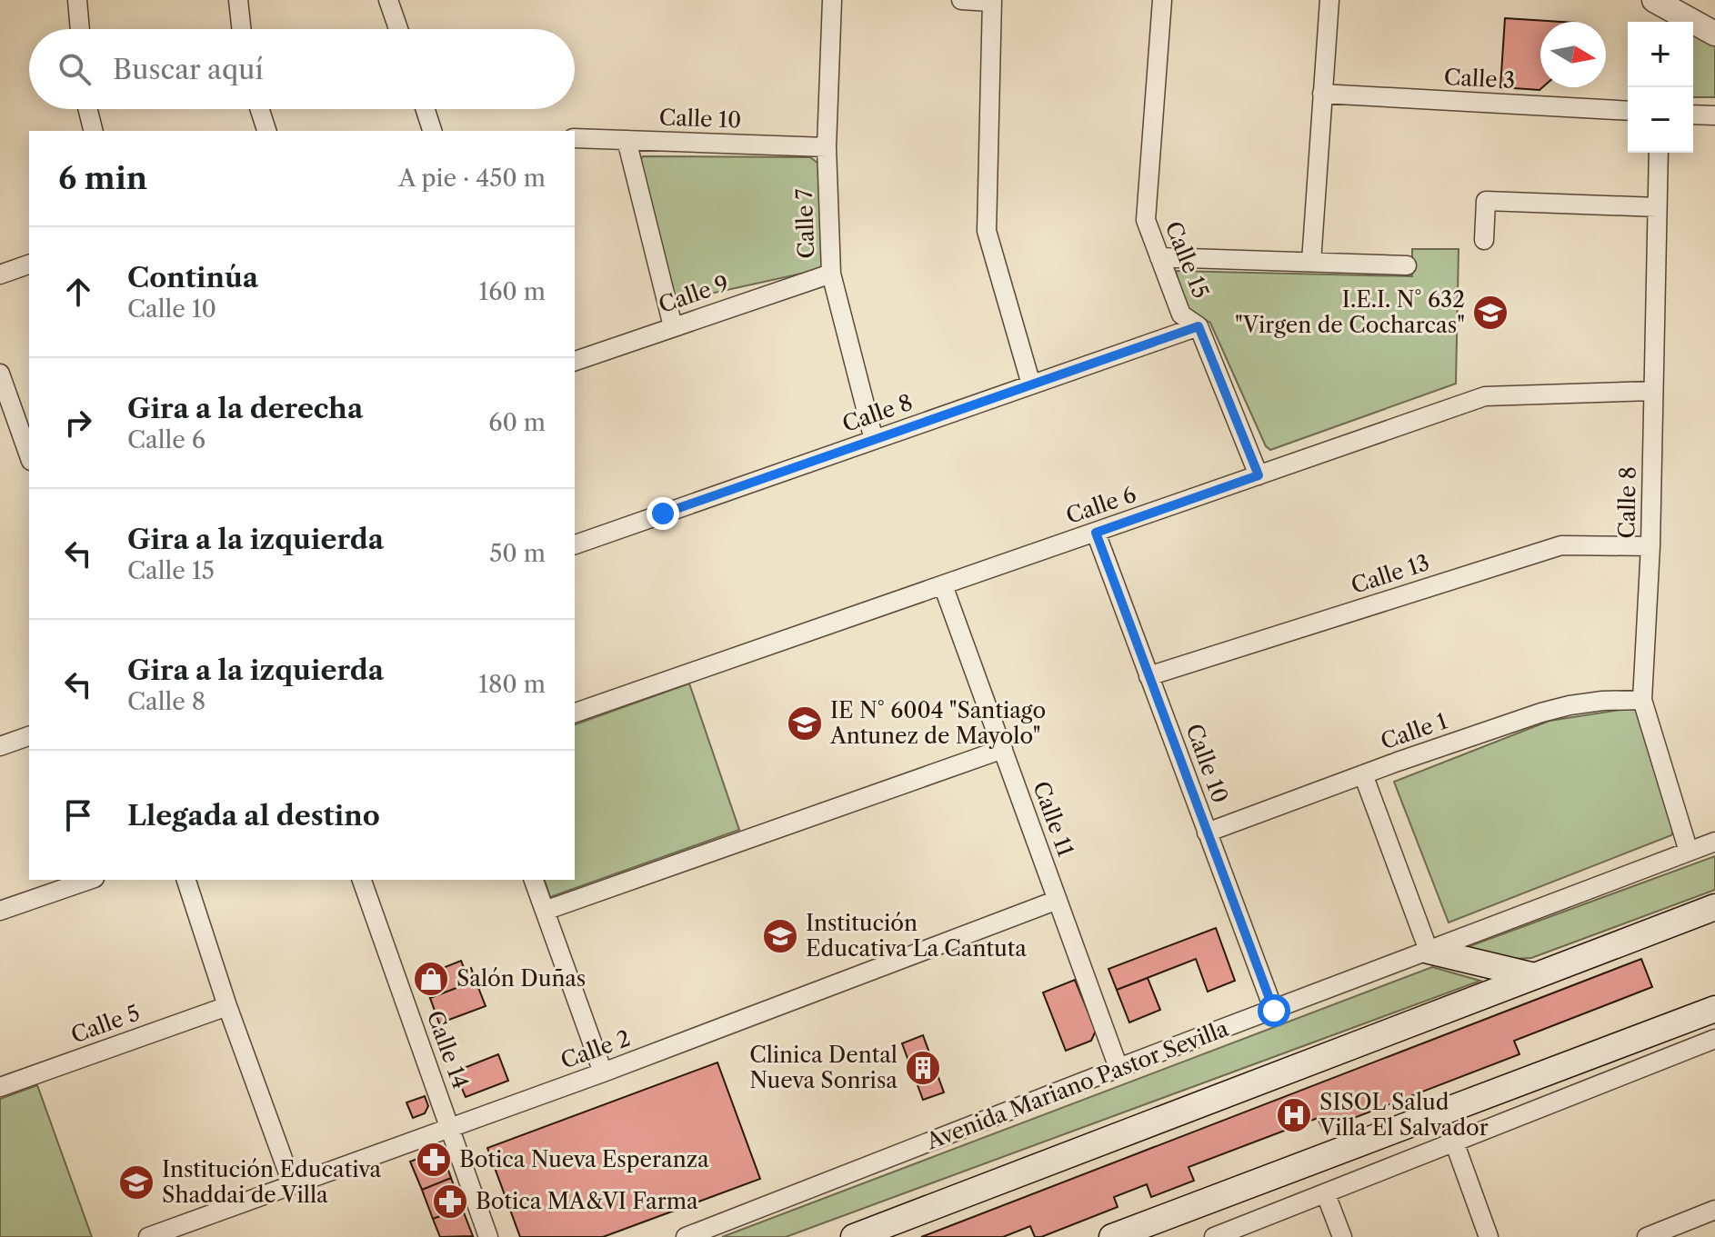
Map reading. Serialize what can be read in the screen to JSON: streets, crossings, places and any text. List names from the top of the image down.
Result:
{
  "streets": {
    "street": [
      "Calle 3",
      "Calle 10",
      "Calle 7",
      "Calle 15",
      "Calle 9",
      "Calle 8",
      "Calle 6",
      "Calle 13",
      "Calle 1",
      "Calle 11",
      "Calle 5",
      "Calle 14",
      "Calle 2",
      "Avenida Mariano Pastor Sevilla"
    ]
  },
  "crossings": [
    ["Calle 10", "Calle 7"],
    ["Calle 10", "Calle 6"],
    ["Calle 10", "Calle 13"],
    ["Calle 10", "Calle 1"],
    ["Calle 10", "Avenida Mariano Pastor Sevilla"],
    ["Calle 7", "Calle 9"],
    ["Calle 7", "Calle 8"],
    ["Calle 15", "Calle 8"],
    ["Calle 15", "Calle 6"],
    ["Calle 8", "Calle 6"],
    ["Calle 8", "Calle 13"],
    ["Calle 8", "Calle 1"],
    ["Calle 8", "Avenida Mariano Pastor Sevilla"],
    ["Calle 6", "Calle 11"],
    ["Calle 11", "Calle 2"],
    ["Calle 11", "Avenida Mariano Pastor Sevilla"],
    ["Calle 14", "Calle 2"]
  ],
  "places": {
    "school or university": [
      "I.E.I. N° 632 \"Virgen de Cocharcas\"",
      "IE N° 6004 \"Santiago Antunez de Mayolo\"",
      "Institución Educativa La Cantuta",
      "Institución Educativa Shaddai de Villa"
    ],
    "shop": ["Salón Duñas"],
    "building": ["Clinica Dental Nueva Sonrisa"],
    "hospital": ["SISOL Salud Villa El Salvador"],
    "pharmacy": ["Botica Nueva Esperanza", "Botica MA&VI Farma"]
  },
  "north": "right",
  "page": {
    "map_buttons": ["+", "−"],
    "search": "Buscar aquí",
    "heading": ["6 min", "A pie · 450 m"],
    "list": [
      ["Continúa", "Calle 10", "160 m"],
      ["Gira a la derecha", "Calle 6", "60 m"],
      ["Gira a la izquierda", "Calle 15", "50 m"],
      ["Gira a la izquierda", "Calle 8", "180 m"],
      "Llegada al destino"
    ]
  }
}
